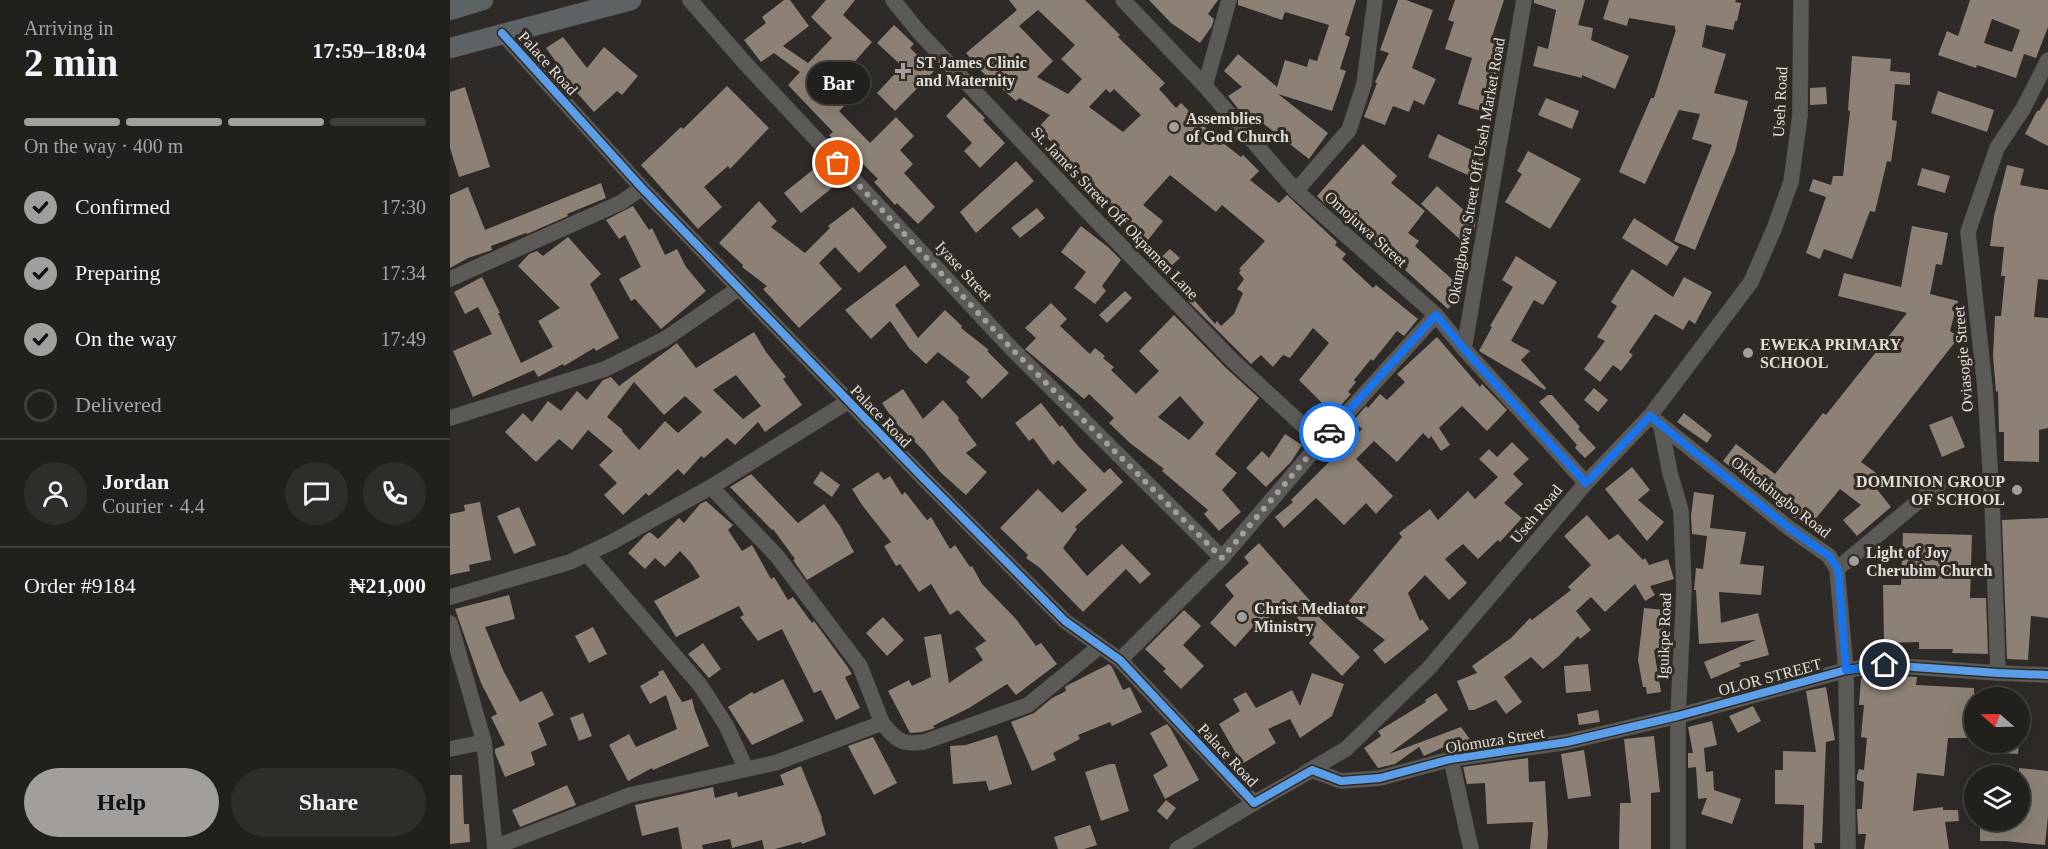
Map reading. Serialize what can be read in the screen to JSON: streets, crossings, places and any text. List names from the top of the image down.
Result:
{
  "streets": {
    "street": [
      "Palace Road",
      "Useh Road",
      "Okungbowa Street Off Useh Market Road",
      "St. Jame's Street Off Okpamen Lane",
      "Omojuwa Street",
      "Iyase Street",
      "Oviasogie Street",
      "Okhokhugbo Road",
      "Iguikpe Road",
      "OLOR STREET",
      "Olomuza Street"
    ]
  },
  "crossings": [
    ["Palace Road", "Useh Road"],
    ["Palace Road", "Olomuza Street"],
    ["Useh Road", "Omojuwa Street"],
    ["Useh Road", "Okhokhugbo Road"],
    ["Useh Road", "Olomuza Street"],
    ["Okungbowa Street Off Useh Market Road", "Omojuwa Street"],
    ["Oviasogie Street", "OLOR STREET"],
    ["Okhokhugbo Road", "Iguikpe Road"],
    ["Iguikpe Road", "OLOR STREET"],
    ["Iguikpe Road", "Olomuza Street"],
    ["OLOR STREET", "Olomuza Street"]
  ],
  "places": {
    "health": ["ST James Clinic and Maternity"],
    "other": [
      "Assemblies of God Church",
      "Bar",
      "EWEKA PRIMARY SCHOOL",
      "DOMINION GROUP OF SCHOOL",
      "Light of Joy Cherubim Church",
      "Christ Mediator Ministry"
    ]
  },
  "north": "left",
  "page": {
    "heading": ["2 min", "Arriving in", "17:59–18:04"],
    "panel": [
      "Jordan",
      "Courier · 4.4",
      "Order #9184",
      "₦21,000"
    ],
    "bubble": "Bar",
    "bar": "On the way · 400 m",
    "list": [
      ["Confirmed", "17:30"],
      ["Preparing", "17:34"],
      ["On the way", "17:49"],
      "Delivered"
    ],
    "buttons": ["Help", "Share"]
  }
}
